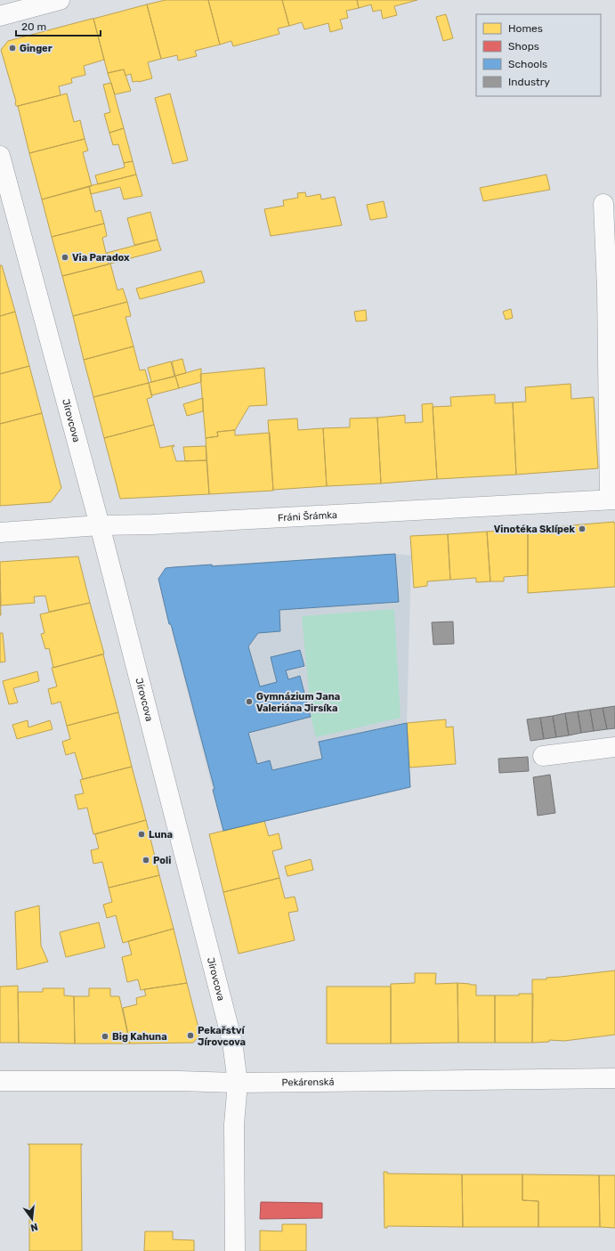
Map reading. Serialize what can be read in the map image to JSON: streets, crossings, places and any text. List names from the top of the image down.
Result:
{
  "streets": {
    "street": ["Jírovcova", "Fráni Šrámka", "Pekárenská"]
  },
  "crossings": [
    ["Jírovcova", "Fráni Šrámka"],
    ["Jírovcova", "Pekárenská"]
  ],
  "places": [
    "Ginger",
    "Via Paradox",
    "Vinotéka Sklípek",
    "Gymnázium Jana Valeriána Jirsíka",
    "Luna",
    "Poli",
    "Pekařství Jírovcova",
    "Big Kahuna"
  ],
  "legend": [
    "Homes",
    "Shops",
    "Schools",
    "Industry"
  ],
  "scale_bar": "20 m",
  "north": "bottom"
}
